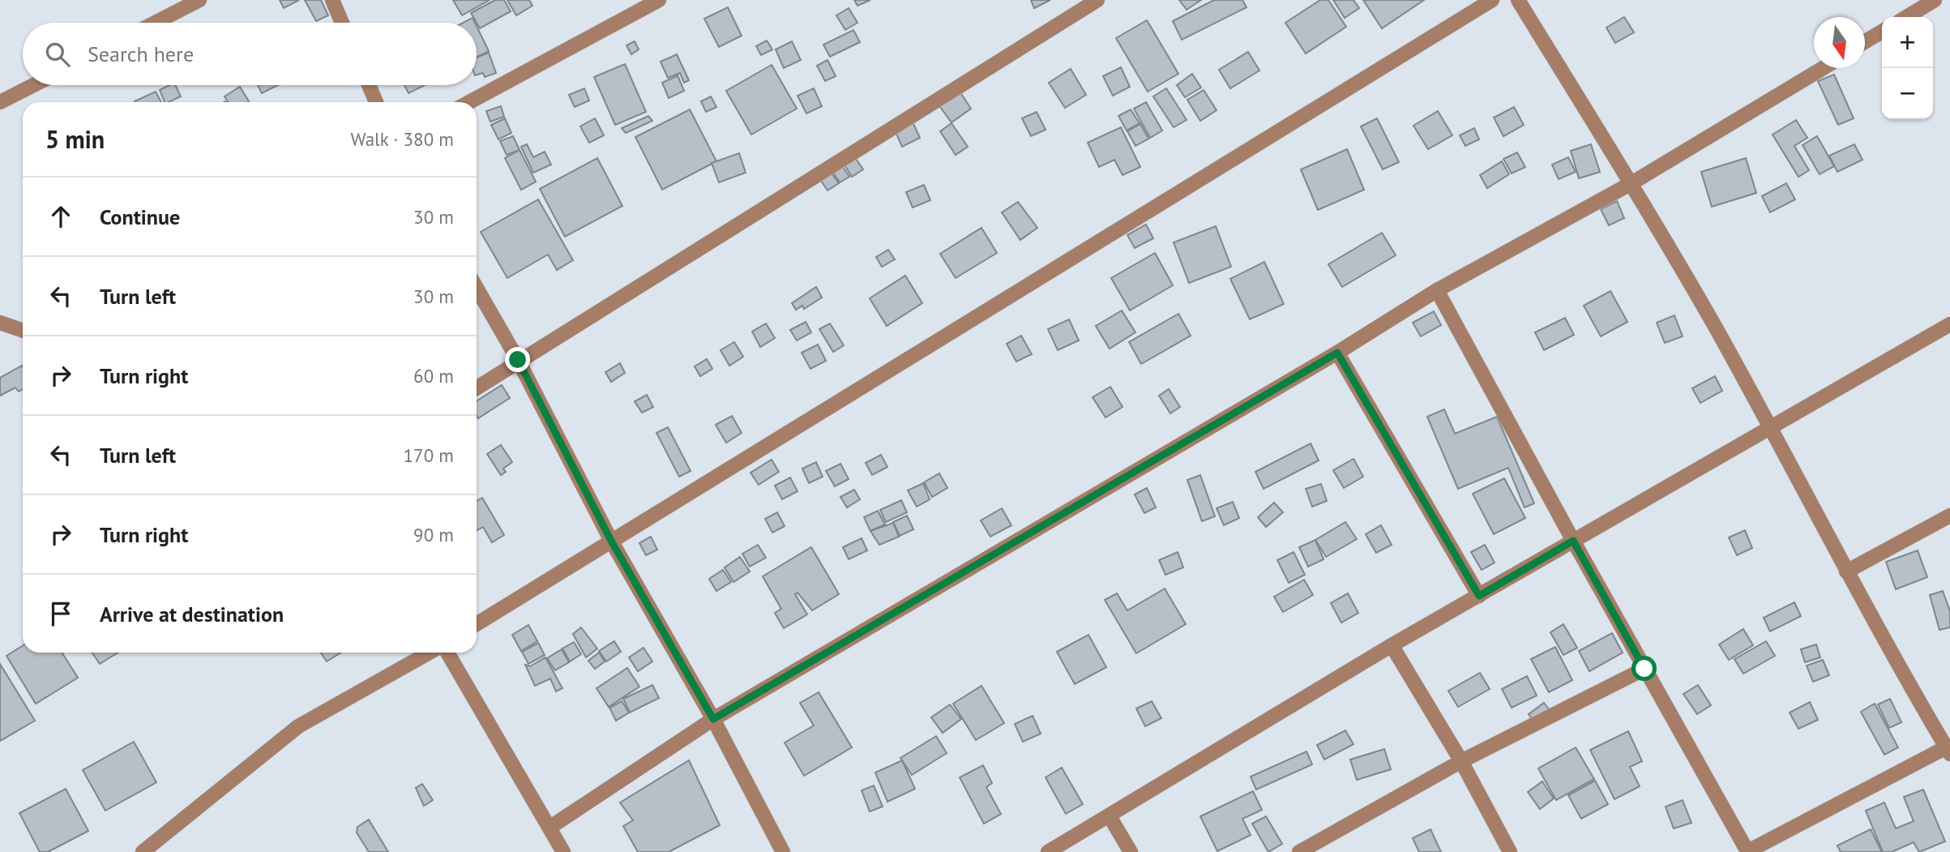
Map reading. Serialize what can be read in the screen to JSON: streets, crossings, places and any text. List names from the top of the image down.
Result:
{
  "north": "bottom",
  "page": {
    "map_buttons": ["+", "−"],
    "search": "Search here",
    "heading": ["5 min", "Walk · 380 m"],
    "list": [
      ["Continue", "30 m"],
      ["Turn left", "30 m"],
      ["Turn right", "60 m"],
      ["Turn left", "170 m"],
      ["Turn right", "90 m"],
      "Arrive at destination"
    ]
  }
}
